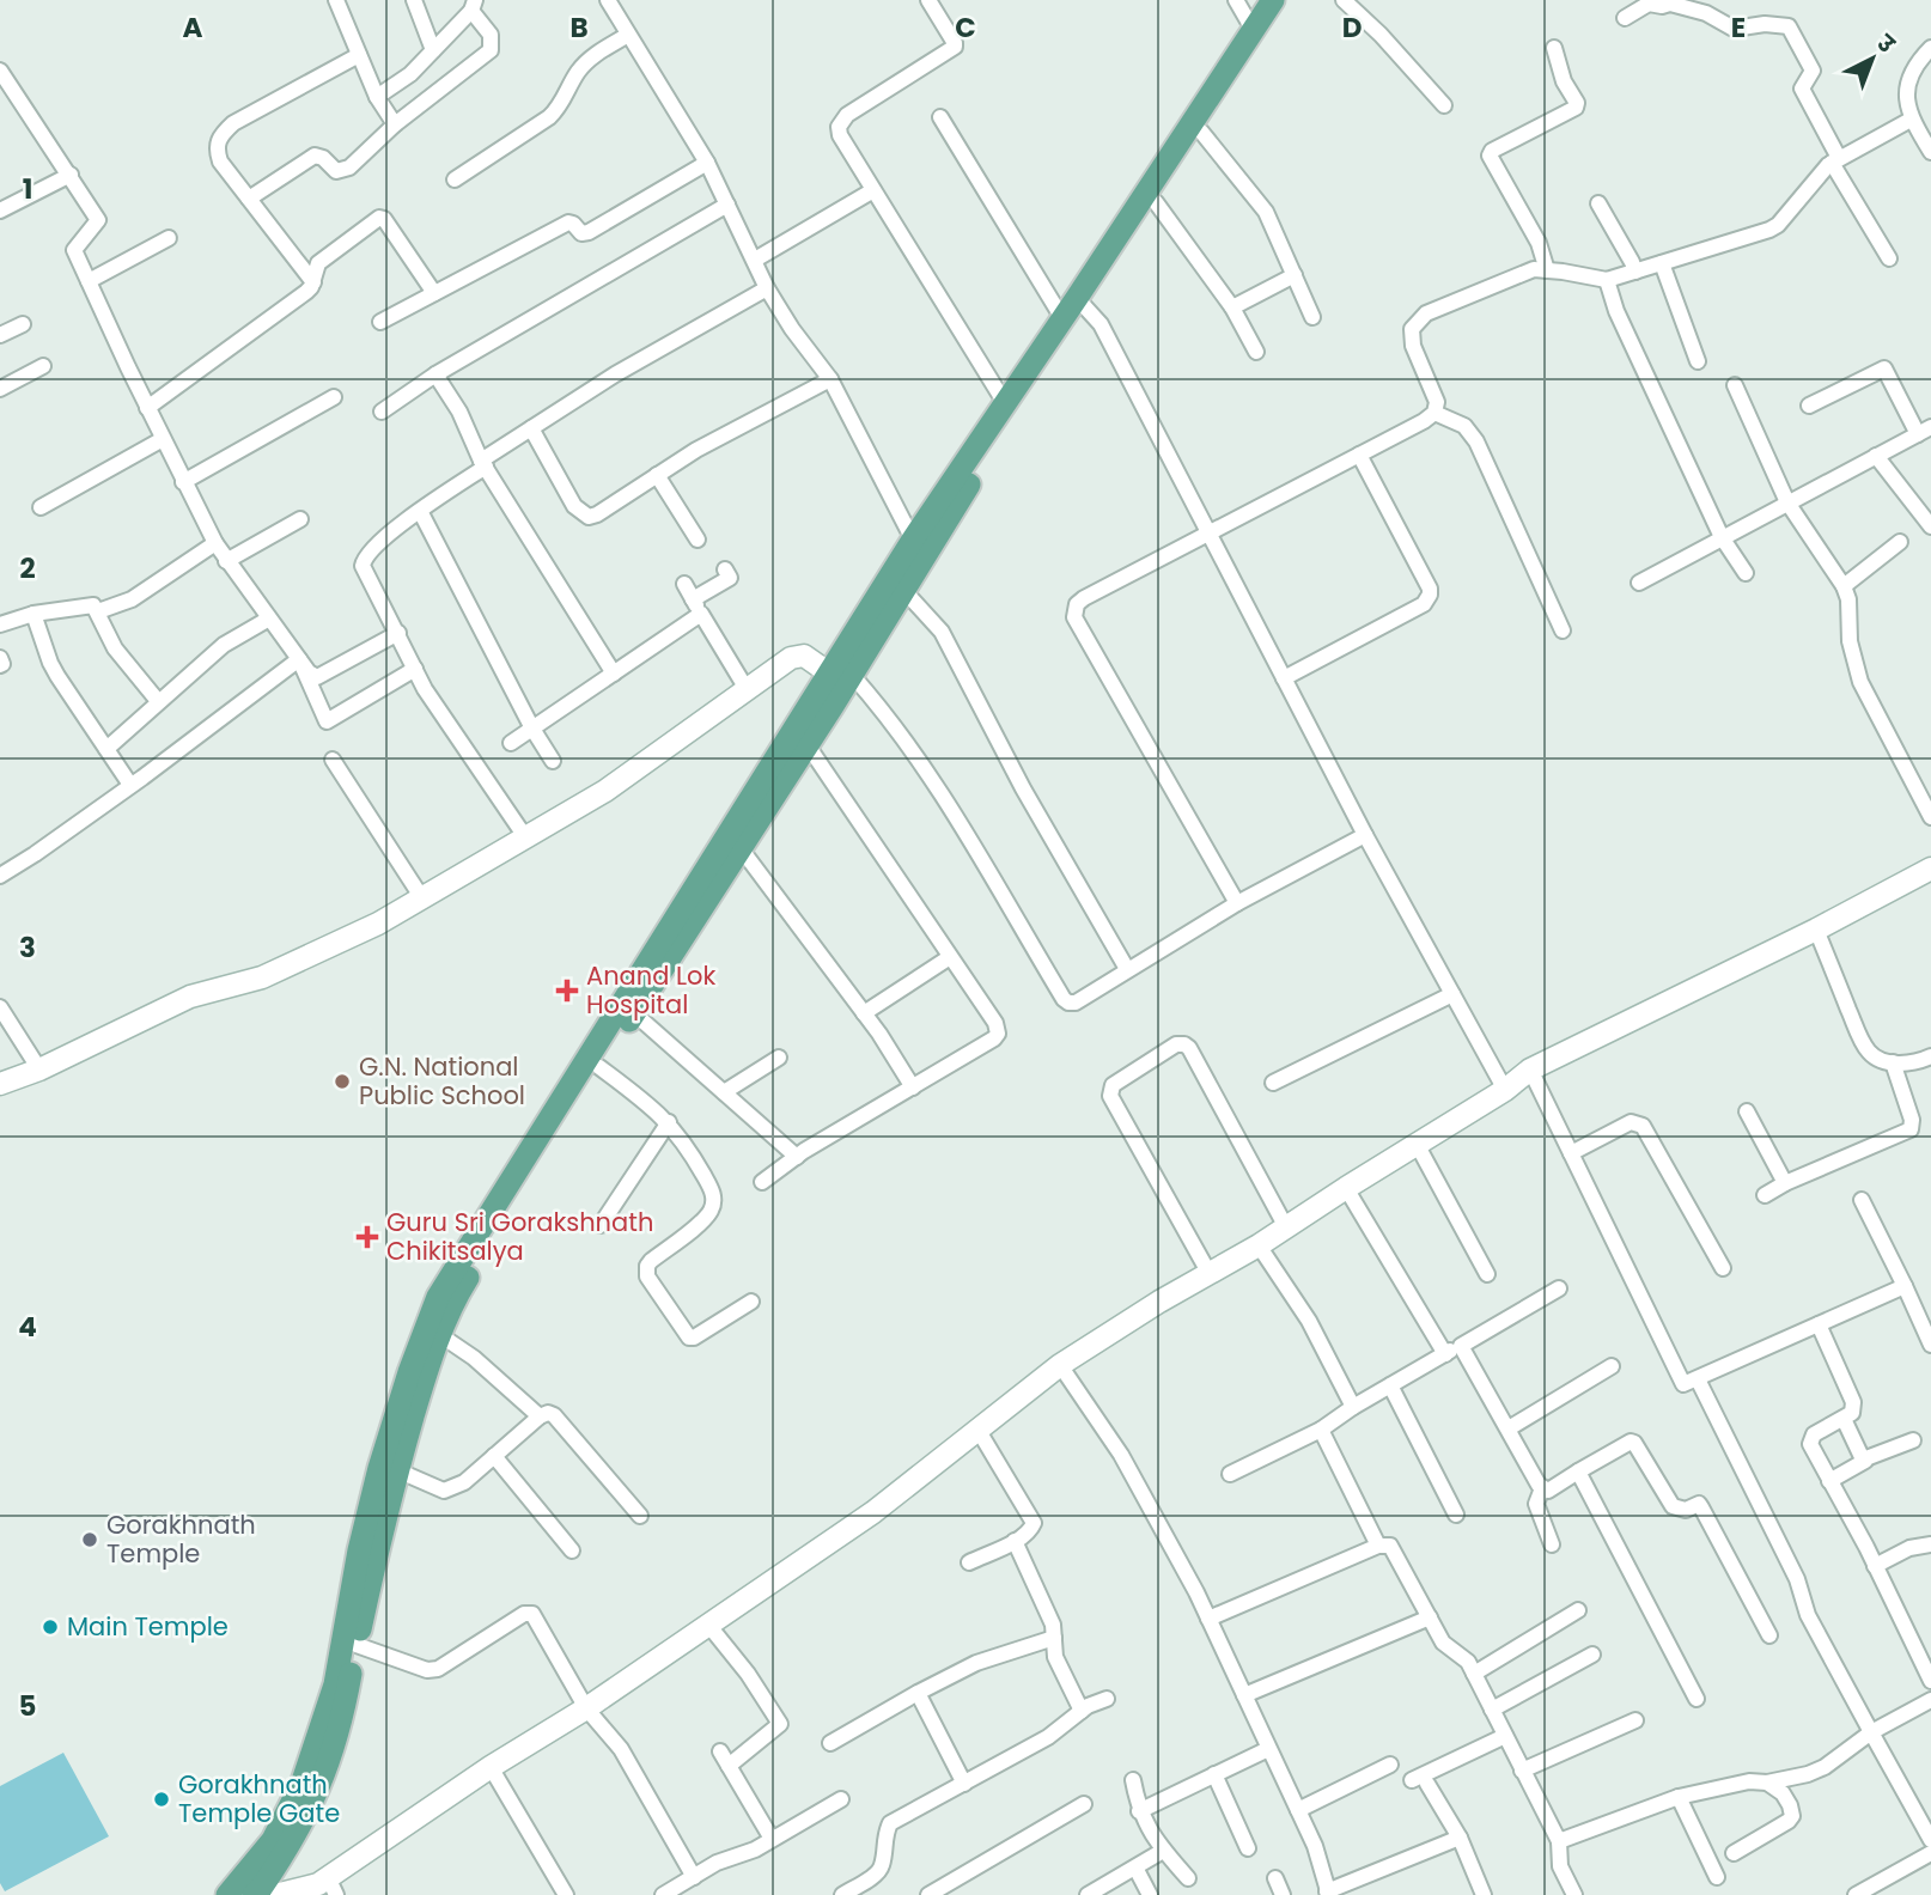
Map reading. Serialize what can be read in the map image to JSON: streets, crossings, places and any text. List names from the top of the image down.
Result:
{
  "places": {
    "health": ["Anand Lok Hospital", "Guru Sri Gorakshnath Chikitsalya"],
    "other": [
      "G.N. National Public School",
      "Gorakhnath Temple",
      "Main Temple",
      "Gorakhnath Temple Gate"
    ]
  },
  "north": "top right",
  "grid": {
    "columns": [
      "A",
      "B",
      "C",
      "D",
      "E"
    ],
    "rows": [
      "1",
      "2",
      "3",
      "4",
      "5"
    ]
  }
}
